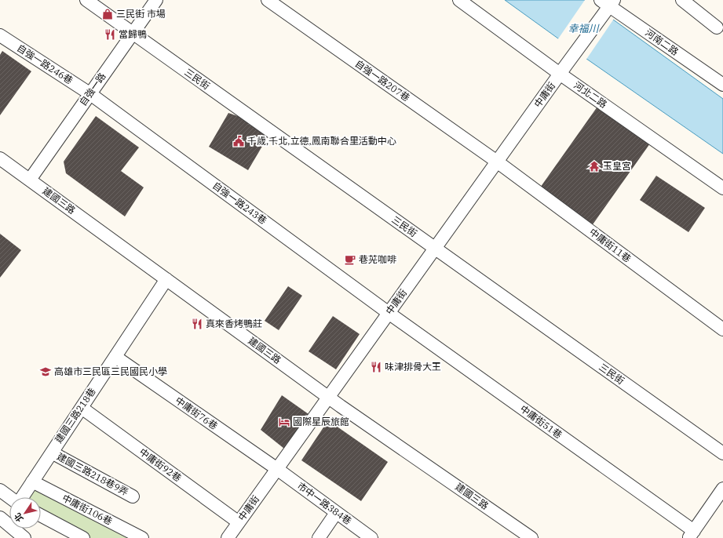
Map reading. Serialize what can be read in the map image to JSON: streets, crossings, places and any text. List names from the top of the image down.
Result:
{
  "streets": {
    "street": [
      "河南二路",
      "自強一路246巷",
      "三民街",
      "自強一路207巷",
      "自強一路",
      "中庸街",
      "河北二路",
      "建國三路",
      "自強一路243巷",
      "中庸街11巷",
      "中庸街76巷",
      "建國三路218巷",
      "中庸街51巷",
      "中庸街92巷",
      "建國三路218巷9弄",
      "市中一路384巷",
      "中庸街106巷"
    ]
  },
  "crossings": [
    ["河南二路", "中庸街"],
    ["自強一路246巷", "自強一路"],
    ["自強一路246巷", "自強一路243巷"],
    ["三民街", "自強一路"],
    ["三民街", "中庸街"],
    ["自強一路207巷", "中庸街"],
    ["自強一路207巷", "中庸街11巷"],
    ["自強一路", "建國三路"],
    ["自強一路", "自強一路243巷"],
    ["中庸街", "河北二路"],
    ["中庸街", "建國三路"],
    ["中庸街", "自強一路243巷"],
    ["中庸街", "中庸街11巷"],
    ["中庸街", "中庸街76巷"],
    ["中庸街", "中庸街51巷"],
    ["中庸街", "中庸街92巷"],
    ["中庸街", "市中一路384巷"],
    ["建國三路", "建國三路218巷"],
    ["自強一路243巷", "中庸街51巷"],
    ["中庸街76巷", "建國三路218巷"],
    ["中庸街76巷", "市中一路384巷"],
    ["建國三路218巷", "中庸街92巷"],
    ["建國三路218巷", "建國三路218巷9弄"],
    ["建國三路218巷", "中庸街106巷"]
  ],
  "water": ["幸福川"],
  "places": {
    "shop": ["三民街 市場"],
    "restaurant": ["當歸鴨", "真來香烤鴨莊", "味津排骨大王"],
    "public building": ["千歲,千北,立德,鳳南聯合里活動中心"],
    "temple": ["玉皇宮"],
    "cafe": ["巷茪咖啡"],
    "school or university": ["高雄市三民區三民國民小學"],
    "hotel": ["國際星辰旅館"]
  },
  "north": "bottom left"
}
